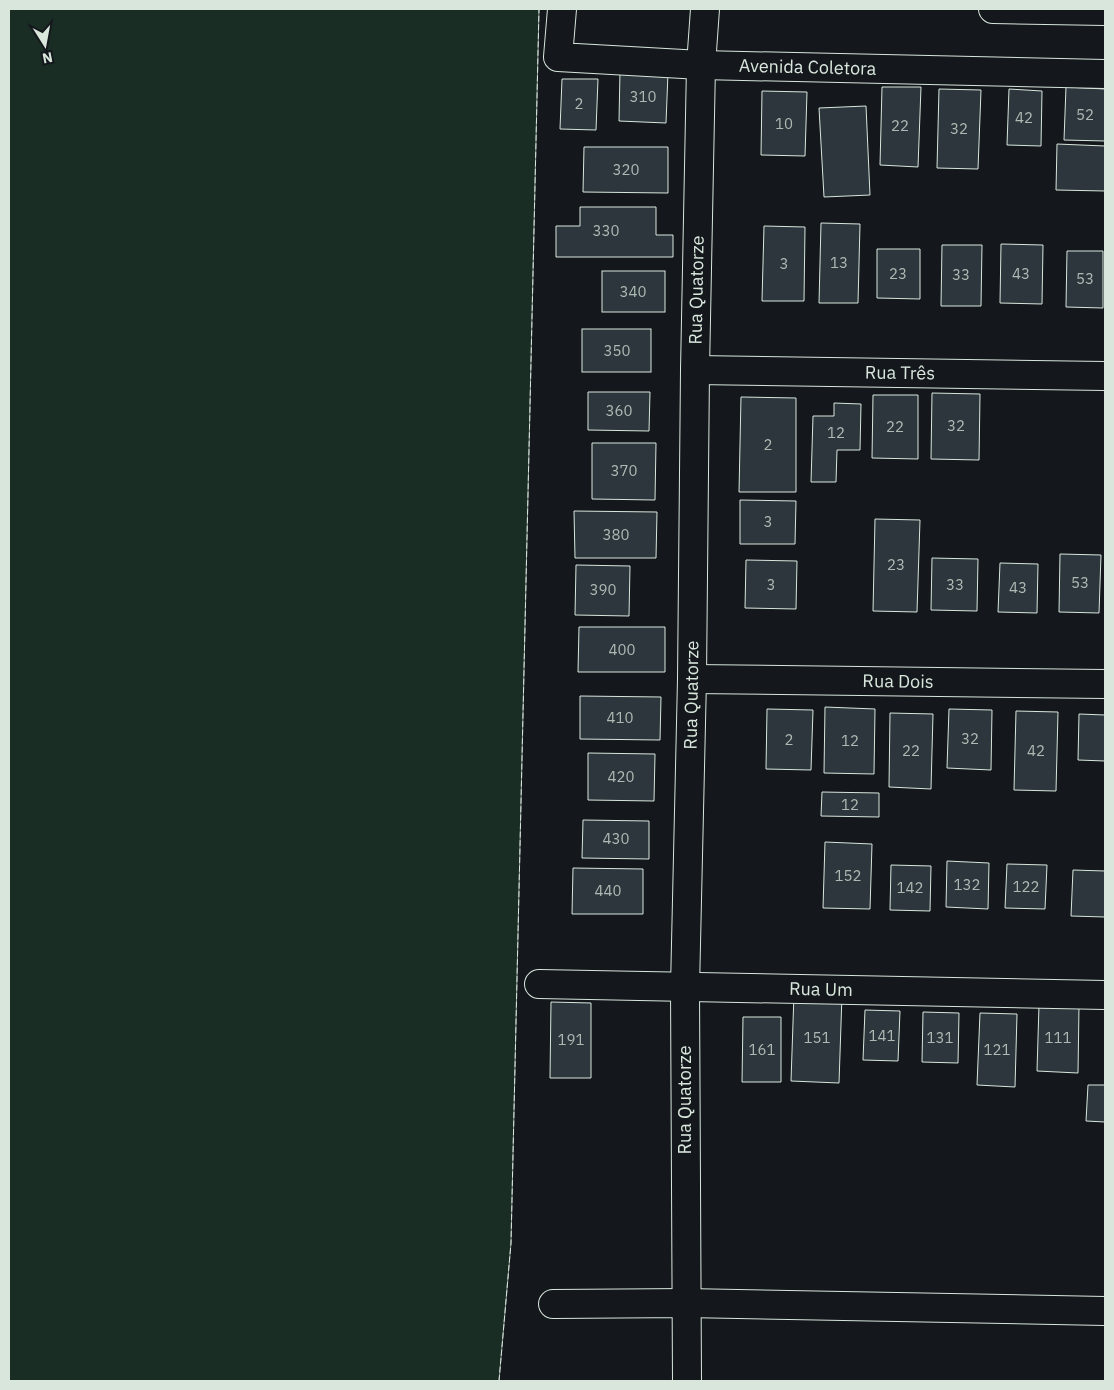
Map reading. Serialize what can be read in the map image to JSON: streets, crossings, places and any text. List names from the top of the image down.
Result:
{
  "streets": {
    "street": [
      "Avenida Coletora",
      "Rua Quatorze",
      "Rua Três",
      "Rua Dois",
      "Rua Um"
    ]
  },
  "crossings": [
    ["Avenida Coletora", "Rua Quatorze"],
    ["Rua Quatorze", "Rua Três"],
    ["Rua Quatorze", "Rua Dois"],
    ["Rua Quatorze", "Rua Um"]
  ],
  "house_numbers": [
    "310",
    "2",
    "52",
    "42",
    "10",
    "22",
    "32",
    "320",
    "330",
    "13",
    "3",
    "23",
    "43",
    "33",
    "53",
    "340",
    "350",
    "360",
    "32",
    "22",
    "12",
    "2",
    "370",
    "3",
    "380",
    "23",
    "53",
    "3",
    "33",
    "43",
    "390",
    "400",
    "410",
    "32",
    "2",
    "12",
    "22",
    "42",
    "420",
    "12",
    "430",
    "152",
    "132",
    "122",
    "142",
    "440",
    "141",
    "151",
    "131",
    "111",
    "191",
    "161",
    "121"
  ],
  "north": "bottom"
}
